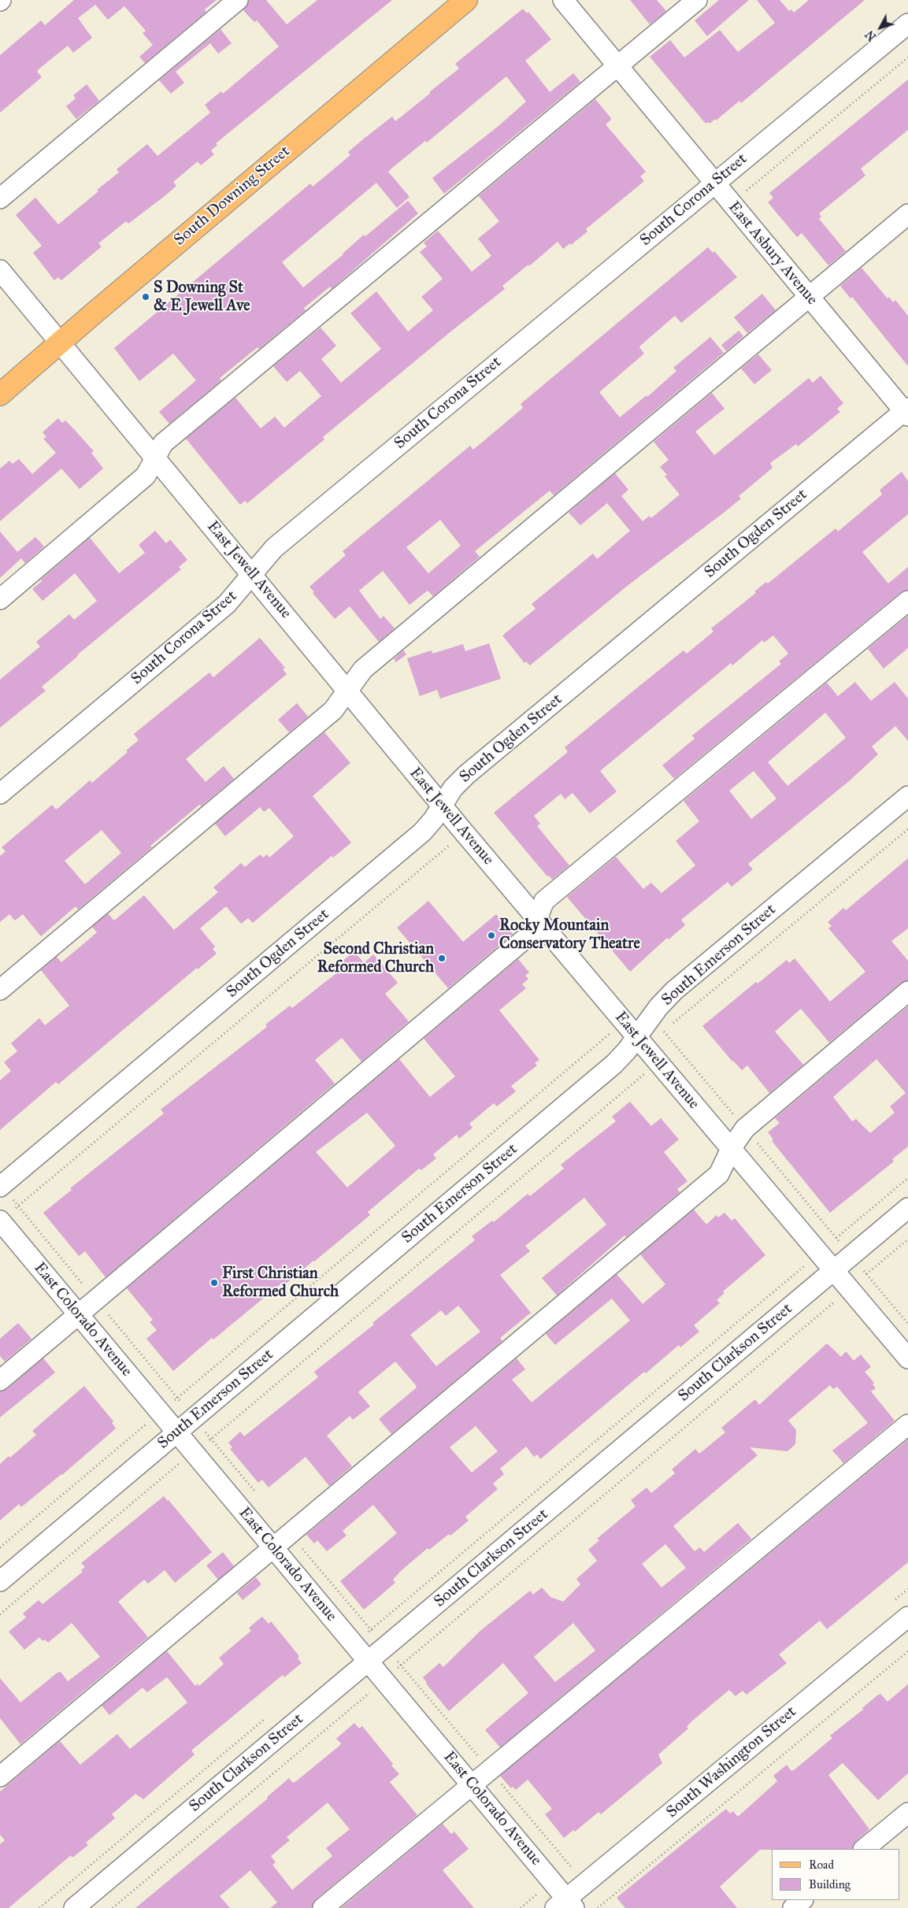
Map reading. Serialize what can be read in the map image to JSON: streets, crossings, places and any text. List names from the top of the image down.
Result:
{
  "streets": {
    "main road": ["South Downing Street"],
    "street": [
      "South Corona Street",
      "East Asbury Avenue",
      "South Ogden Street",
      "East Jewell Avenue",
      "South Emerson Street",
      "East Colorado Avenue",
      "South Clarkson Street",
      "South Washington Street"
    ]
  },
  "crossings": [
    ["South Downing Street", "East Jewell Avenue"],
    ["South Corona Street", "East Asbury Avenue"],
    ["South Corona Street", "East Jewell Avenue"],
    ["East Asbury Avenue", "South Ogden Street"],
    ["South Ogden Street", "East Jewell Avenue"],
    ["East Jewell Avenue", "South Emerson Street"],
    ["East Jewell Avenue", "South Clarkson Street"],
    ["South Emerson Street", "East Colorado Avenue"],
    ["East Colorado Avenue", "South Clarkson Street"],
    ["East Colorado Avenue", "South Washington Street"]
  ],
  "places": [
    "S Downing St & E Jewell Ave",
    "Rocky Mountain Conservatory Theatre",
    "Second Christian Reformed Church",
    "First Christian Reformed Church"
  ],
  "legend": ["Road", "Building"],
  "north": "bottom left"
}
